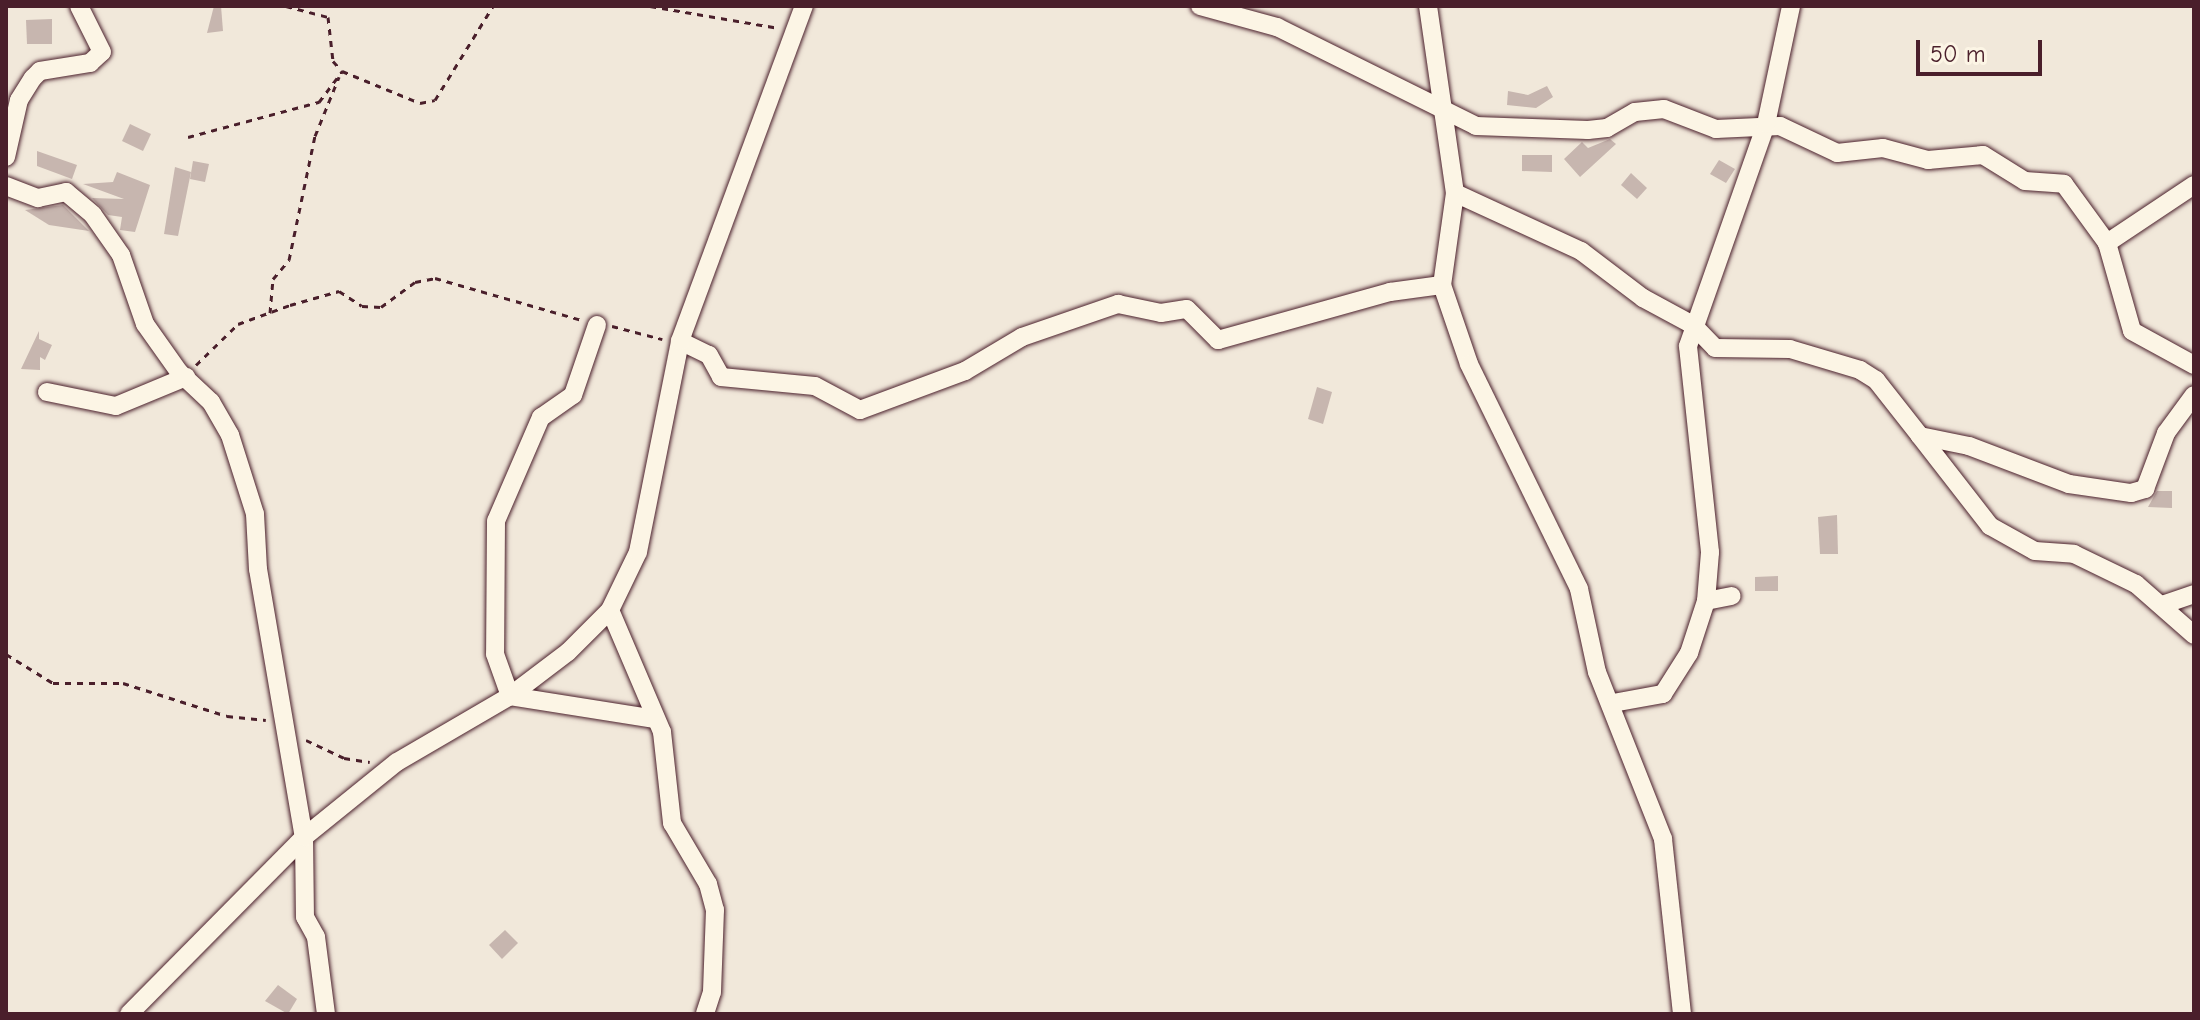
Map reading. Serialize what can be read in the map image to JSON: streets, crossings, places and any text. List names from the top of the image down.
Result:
{
  "scale_bar": "50 m"
}
